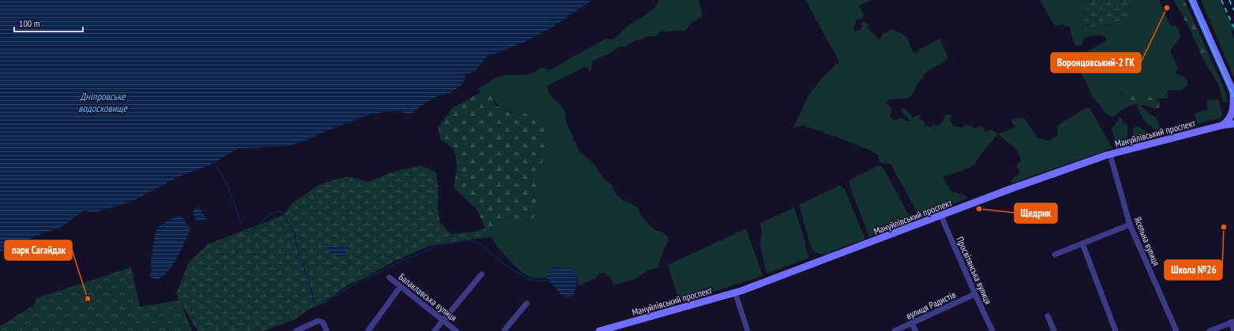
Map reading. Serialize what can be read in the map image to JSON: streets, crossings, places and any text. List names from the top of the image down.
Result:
{
  "streets": {
    "main road": ["Мануйлівський проспект"],
    "street": [
      "Ясельна вулиця",
      "Просвітянська вулиця",
      "Балаклавська вулиця",
      "вулиця Радистів"
    ]
  },
  "crossings": [
    ["Мануйлівський проспект", "Ясельна вулиця"],
    ["Мануйлівський проспект", "Просвітянська вулиця"],
    ["Просвітянська вулиця", "вулиця Радистів"]
  ],
  "water": ["Дніпровське водосховище"],
  "places": [
    "Воронцовський-2 ГК",
    "Щедрик",
    "Школа №26",
    "парк Сагайдак"
  ],
  "scale_bar": "100 m"
}
